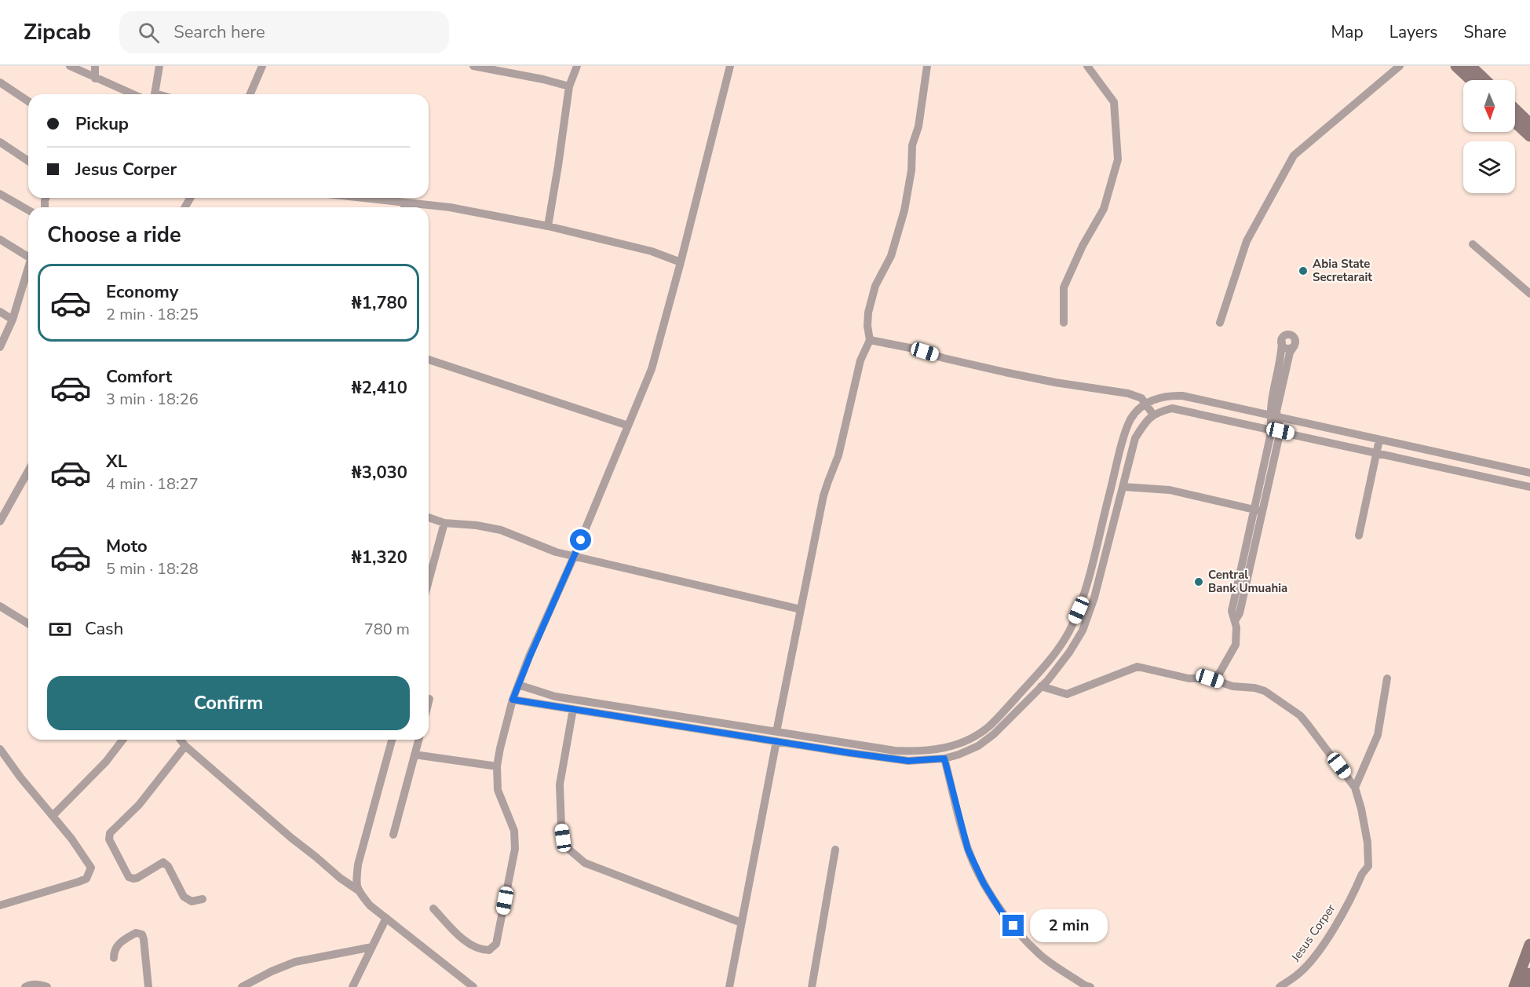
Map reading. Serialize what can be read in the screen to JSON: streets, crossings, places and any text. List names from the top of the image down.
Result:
{
  "streets": {
    "street": ["Jesus Corper"]
  },
  "places": ["Abia State Secretarait", "Central Bank Umuahia"],
  "north": "bottom",
  "page": {
    "header": "Zipcab",
    "search": "Search here",
    "nav": ["Map", "Layers", "Share"],
    "banner": ["Pickup", "Jesus Corper"],
    "heading": "Choose a ride",
    "list": [
      {
        "name": "Economy",
        "note": "2 min · 18:25",
        "value": "₦1,780"
      },
      {
        "name": "Comfort",
        "note": "3 min · 18:26",
        "value": "₦2,410"
      },
      {
        "name": "XL",
        "note": "4 min · 18:27",
        "value": "₦3,030"
      },
      {
        "name": "Moto",
        "note": "5 min · 18:28",
        "value": "₦1,320"
      }
    ],
    "pay": ["Cash", "780 m"],
    "buttons": "Confirm",
    "bubble": "2 min"
  }
}
